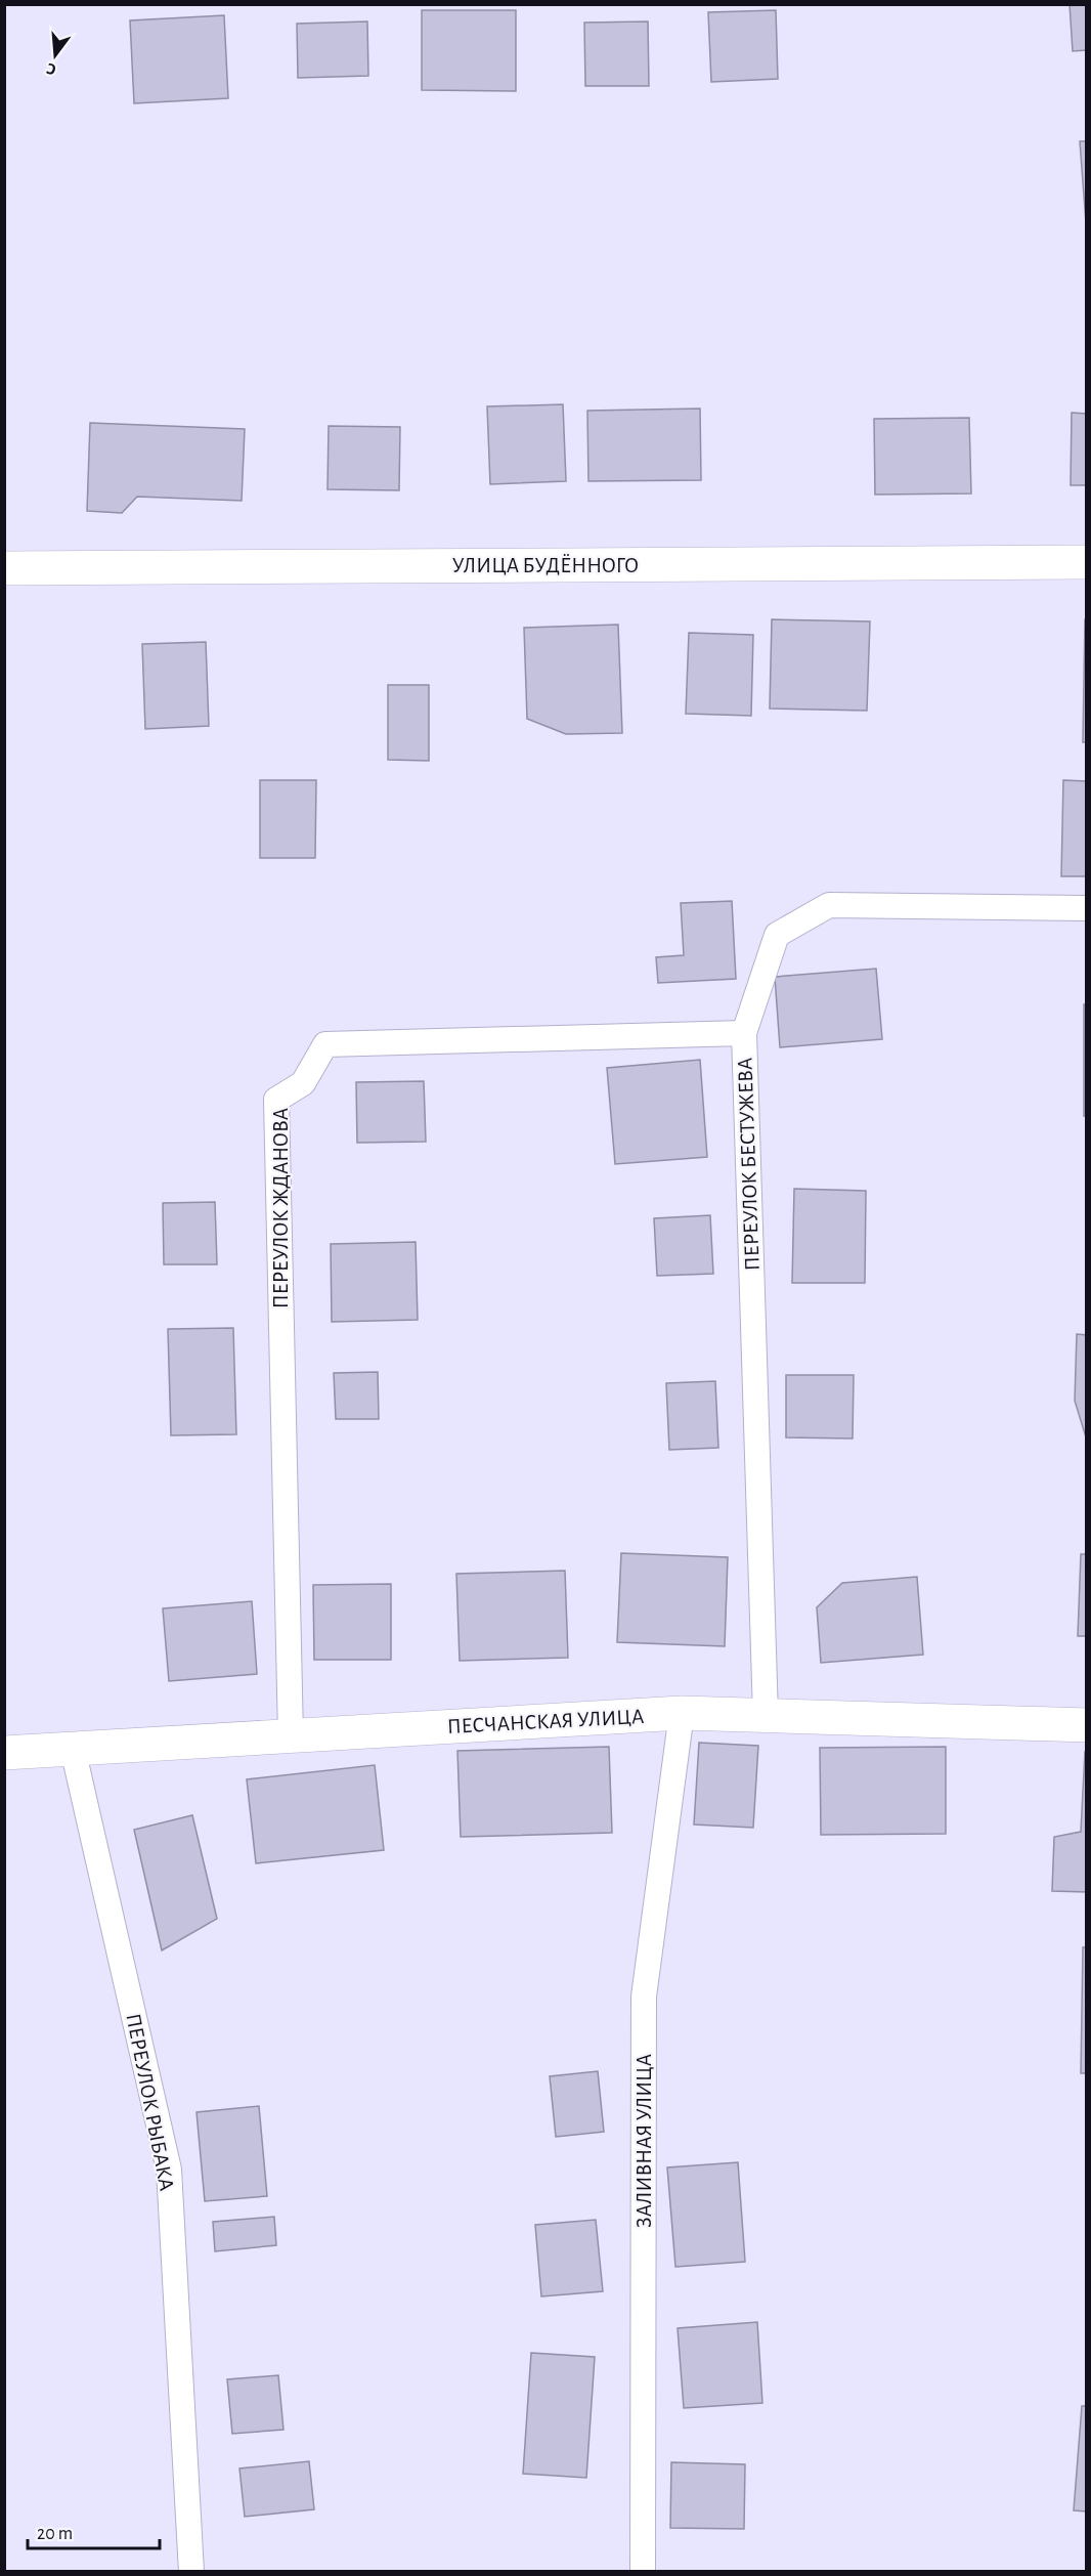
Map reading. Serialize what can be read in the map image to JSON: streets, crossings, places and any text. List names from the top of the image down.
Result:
{
  "streets": {
    "street": ["УЛИЦА БУДЁННОГО", "ПЕСЧАНСКАЯ УЛИЦА"],
    "lane": [
      "ПЕРЕУЛОК БЕСТУЖЕВА",
      "ПЕРЕУЛОК ЖДАНОВА",
      "ПЕРЕУЛОК РЫБАКА",
      "ЗАЛИВНАЯ УЛИЦА"
    ]
  },
  "crossings": [
    ["ПЕРЕУЛОК БЕСТУЖЕВА", "ПЕРЕУЛОК ЖДАНОВА"],
    ["ПЕРЕУЛОК БЕСТУЖЕВА", "ПЕСЧАНСКАЯ УЛИЦА"],
    ["ПЕРЕУЛОК ЖДАНОВА", "ПЕСЧАНСКАЯ УЛИЦА"],
    ["ПЕСЧАНСКАЯ УЛИЦА", "ПЕРЕУЛОК РЫБАКА"],
    ["ПЕСЧАНСКАЯ УЛИЦА", "ЗАЛИВНАЯ УЛИЦА"]
  ],
  "scale_bar": "20 m",
  "north": "bottom"
}
